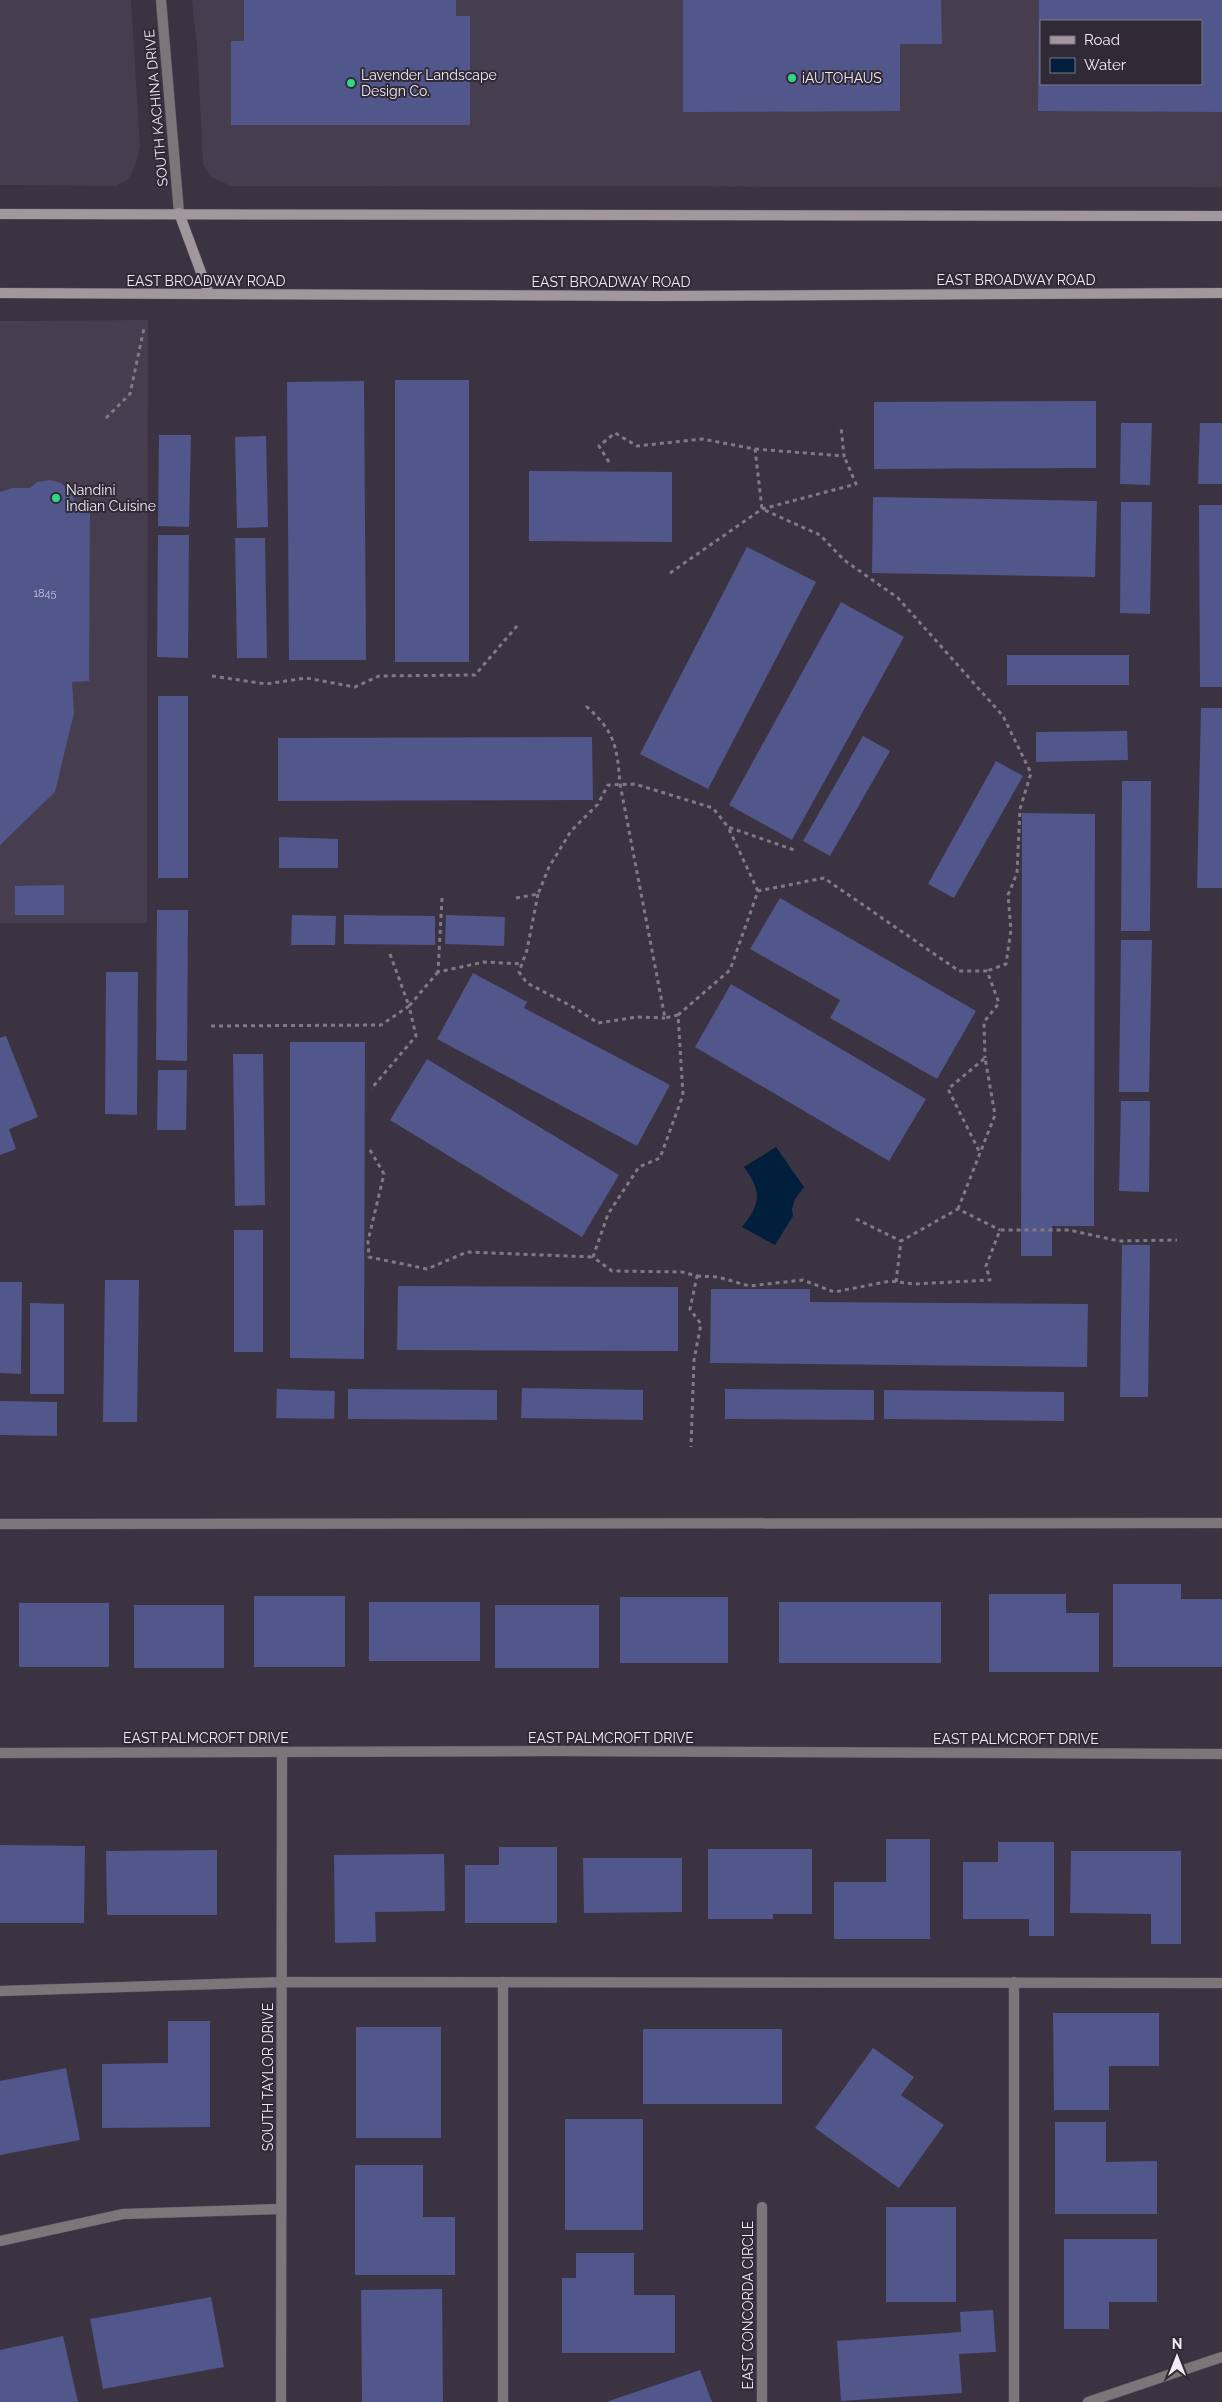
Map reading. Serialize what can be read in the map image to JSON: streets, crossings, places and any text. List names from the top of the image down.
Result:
{
  "streets": {
    "main road": ["EAST BROADWAY ROAD"],
    "street": [
      "SOUTH KACHINA DRIVE",
      "EAST PALMCROFT DRIVE",
      "SOUTH TAYLOR DRIVE",
      "EAST CONCORDA CIRCLE"
    ]
  },
  "crossings": [
    ["EAST PALMCROFT DRIVE", "SOUTH TAYLOR DRIVE"]
  ],
  "places": ["iAUTOHAUS", "Lavender Landscape Design Co.", "Nandini Indian Cuisine"],
  "house_numbers": ["1845"],
  "legend": ["Road", "Water"],
  "north": "top"
}
